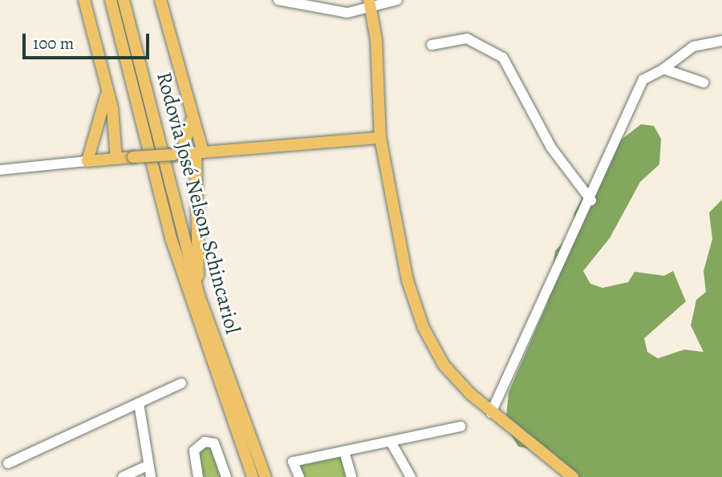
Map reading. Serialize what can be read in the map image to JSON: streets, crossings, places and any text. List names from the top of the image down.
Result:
{
  "streets": {
    "main road": ["Rodovia José Nelson Schincariol"]
  },
  "scale_bar": "100 m"
}
